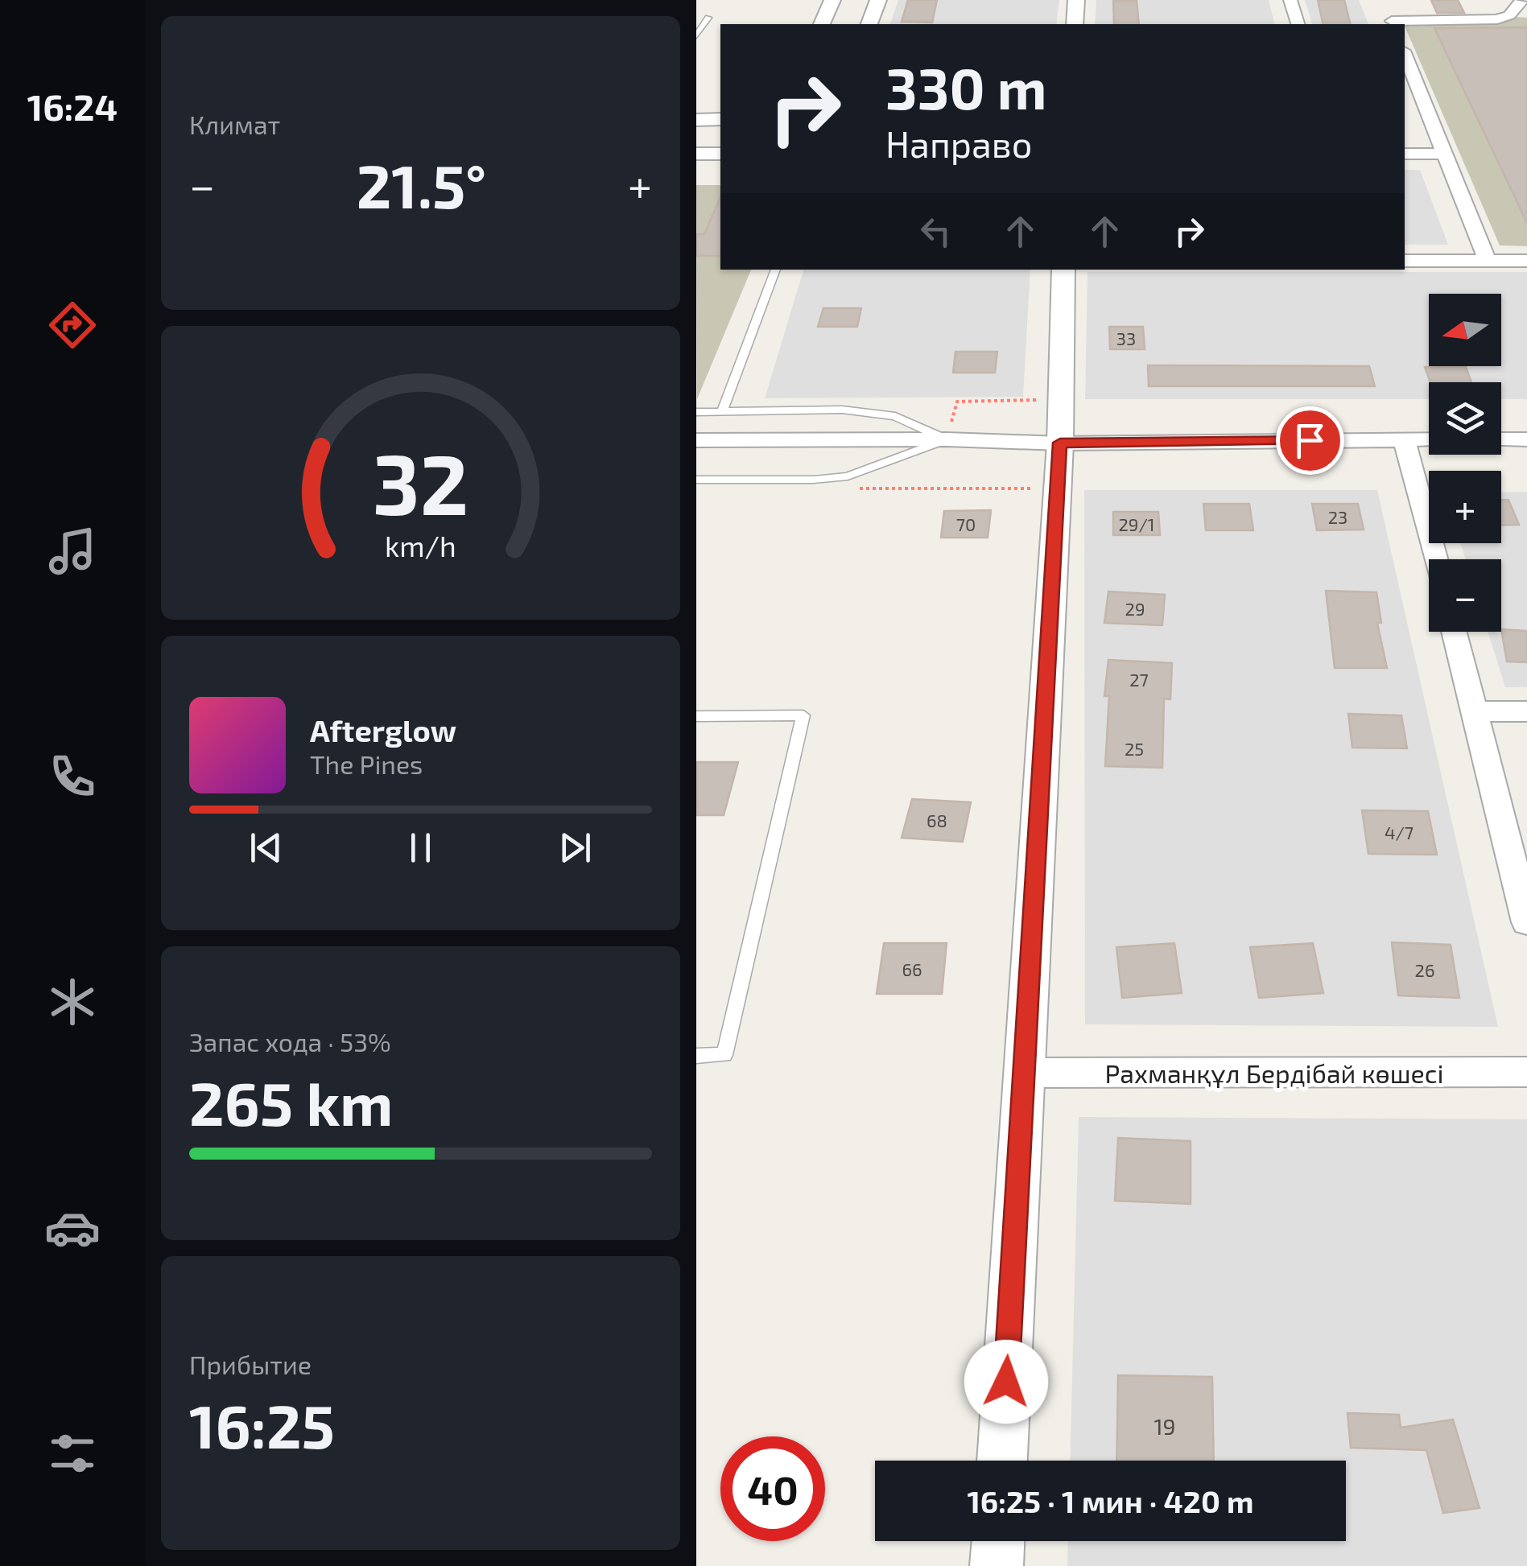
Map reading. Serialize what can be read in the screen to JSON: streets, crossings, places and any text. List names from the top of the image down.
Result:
{
  "streets": {
    "street": ["Рахманқұл Бердібай көшесі"]
  },
  "house_numbers": [
    "33",
    "23",
    "70",
    "29/1",
    "29",
    "27",
    "25",
    "68",
    "4/7",
    "66",
    "26",
    "19"
  ],
  "north": "left",
  "page": {
    "tabs": "16:24",
    "tile": [
      "Климат",
      ["Запас хода · 53%", "265 km"],
      ["Прибытие", "16:25"]
    ],
    "turn": ["330 m", "Направо"],
    "heat": ["−", "21.5°", "+"],
    "map_buttons": ["+", "−"],
    "song": ["Afterglow", "The Pines"],
    "limit": "40",
    "trip": "16:25 · 1 мин · 420 m",
    "gauge": ["32", "km/h"]
  }
}
